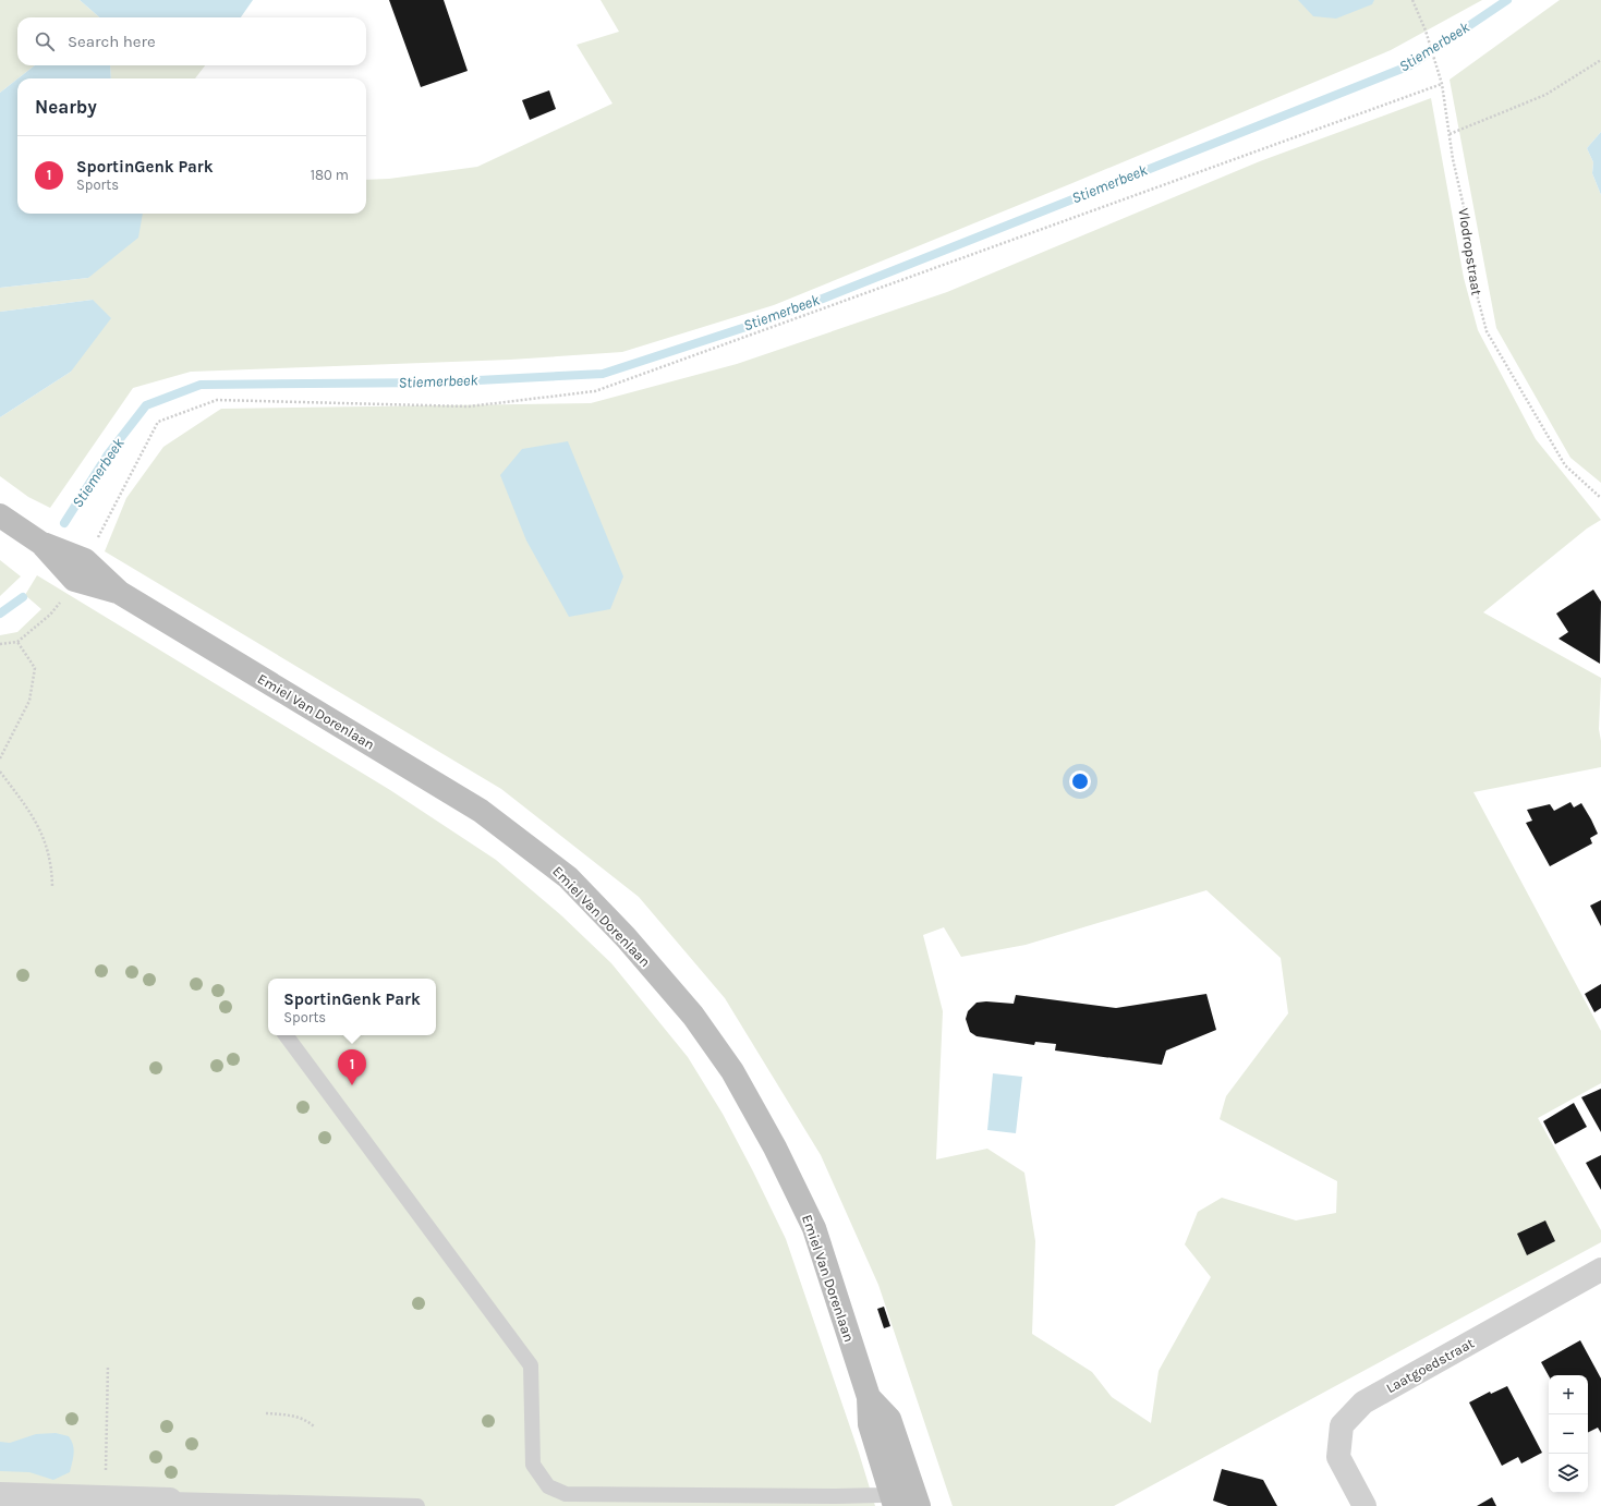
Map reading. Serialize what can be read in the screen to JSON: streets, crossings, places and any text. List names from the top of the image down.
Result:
{
  "streets": {
    "street": ["Emiel Van Dorenlaan", "Laatgoedstraat"],
    "path": ["Vlodropstraat"]
  },
  "water": ["Stiemerbeek"],
  "page": {
    "search": "Search here",
    "heading": "Nearby",
    "list": [
      {
        "mark": "1",
        "name": "SportinGenk Park",
        "note": "Sports",
        "value": "180 m"
      }
    ],
    "popup": ["SportinGenk Park", "Sports"],
    "pins": "1",
    "map_buttons": ["+", "−"]
  }
}
